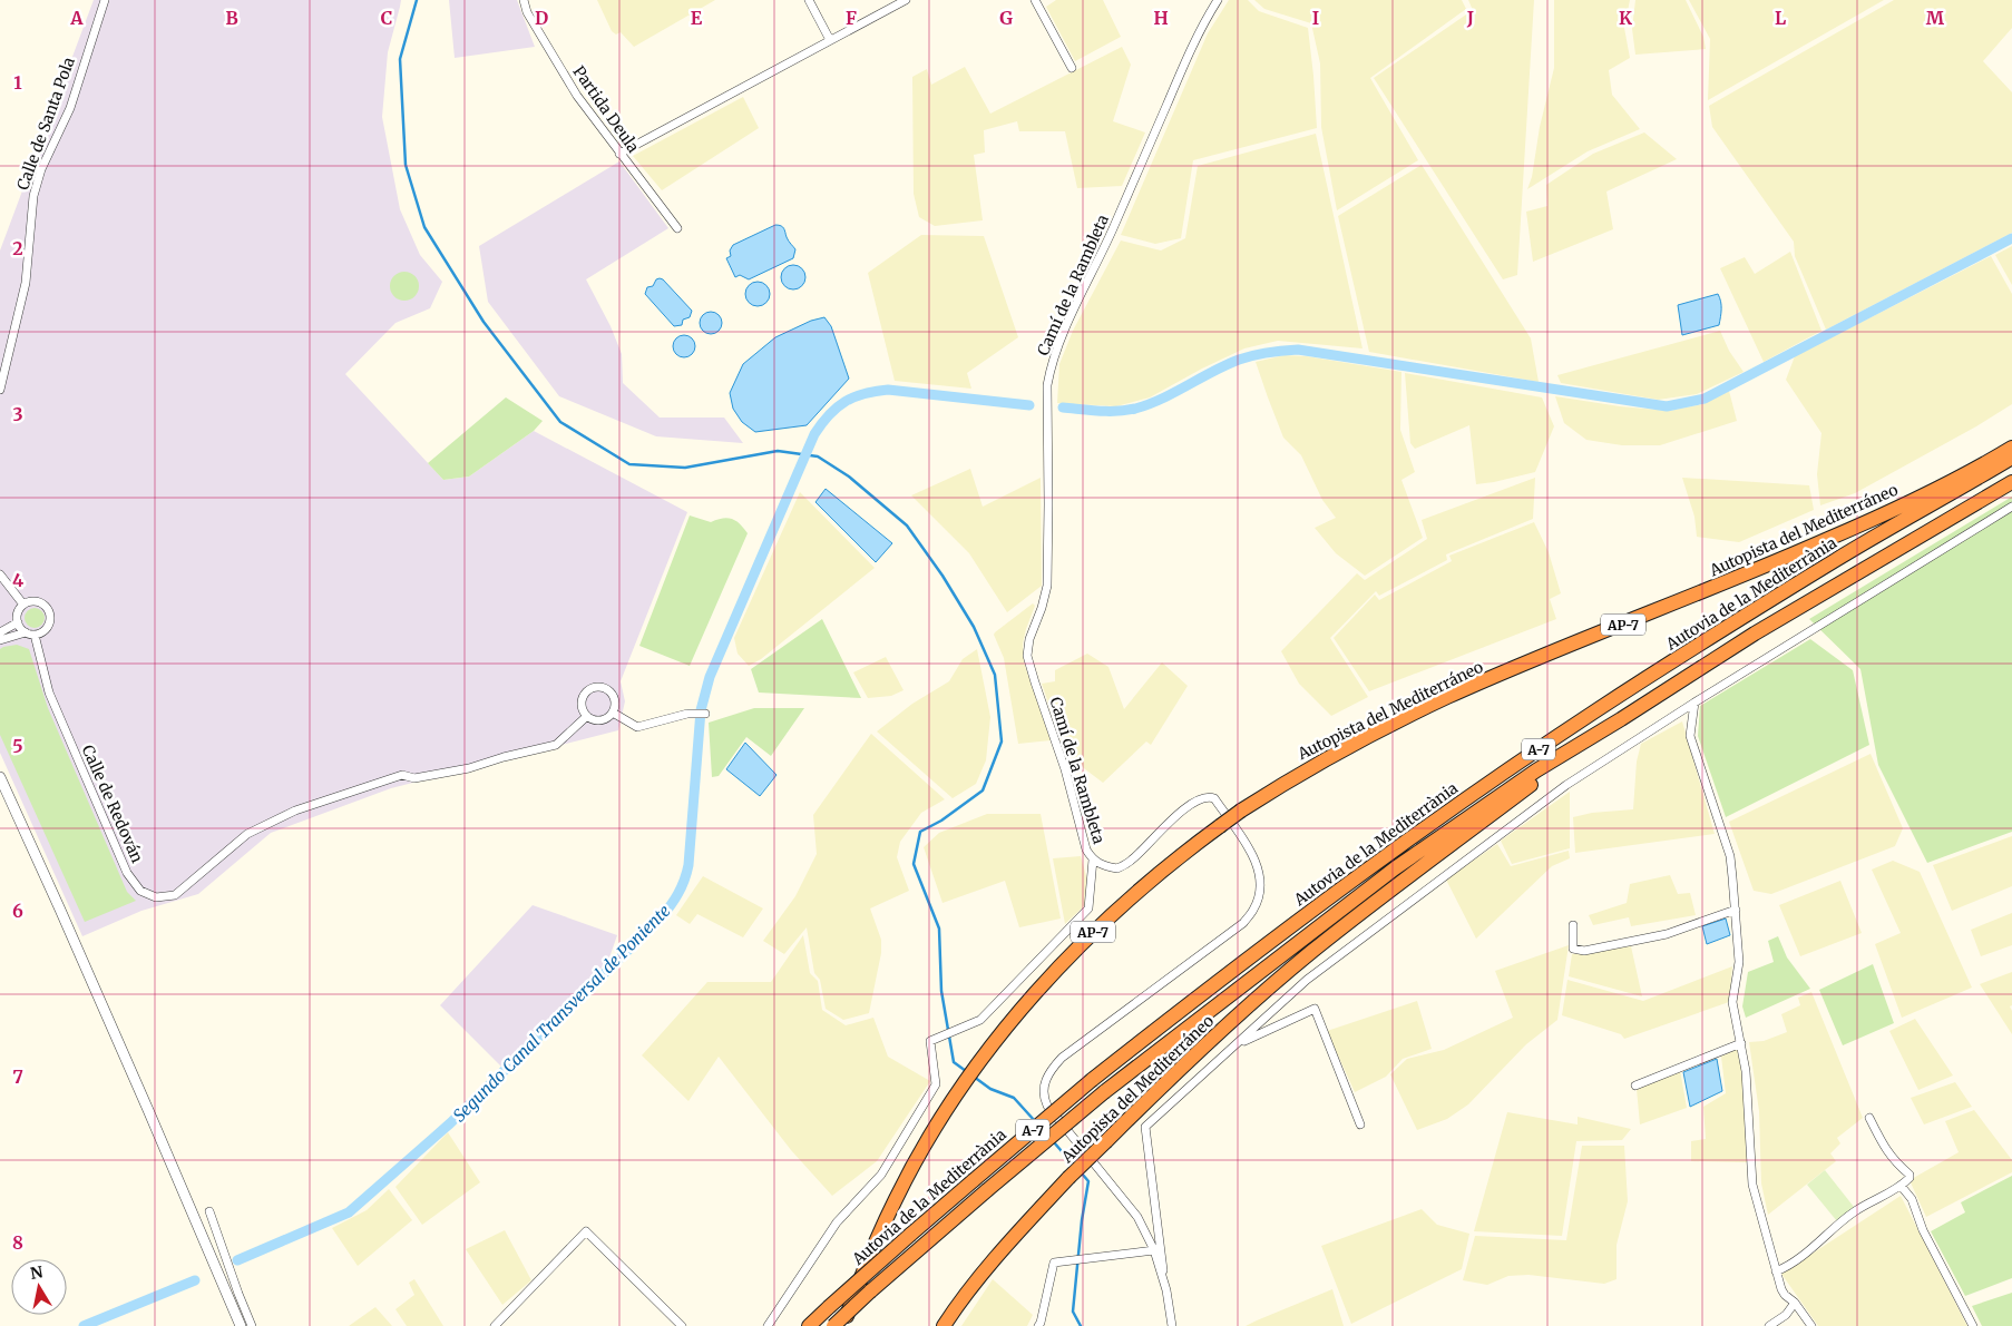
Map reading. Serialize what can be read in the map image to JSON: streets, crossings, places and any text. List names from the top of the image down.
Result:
{
  "streets": {
    "highway": [
      "Autopista del Mediterráneo",
      "Autovia de la Mediterrània",
      "AP-7",
      "A-7"
    ],
    "street": [
      "Partida Deula",
      "Calle de Santa Pola",
      "Camí de la Rambleta",
      "Calle de Redován"
    ]
  },
  "crossings": [
    ["Autopista del Mediterráneo", "Autovia de la Mediterrània"]
  ],
  "water": ["Segundo Canal Transversal de Poniente"],
  "north": "top",
  "grid": {
    "columns": [
      "A",
      "B",
      "C",
      "D",
      "E",
      "F",
      "G",
      "H",
      "I",
      "J",
      "K",
      "L",
      "M"
    ],
    "rows": [
      "1",
      "2",
      "3",
      "4",
      "5",
      "6",
      "7",
      "8"
    ]
  }
}
